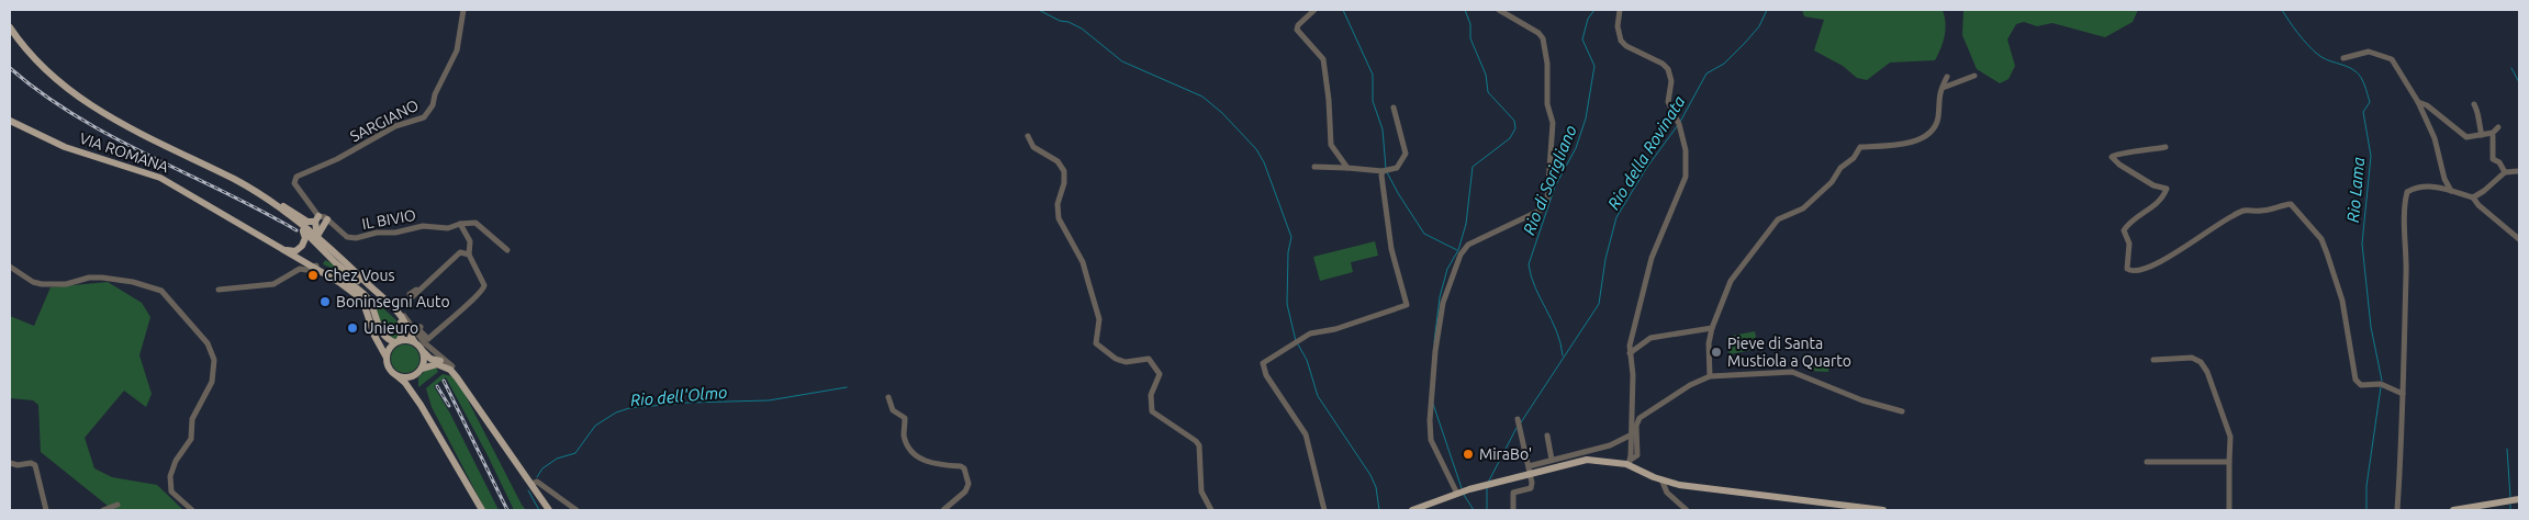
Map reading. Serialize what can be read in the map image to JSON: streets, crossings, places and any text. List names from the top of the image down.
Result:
{
  "streets": {
    "main road": ["VIA ROMANA"],
    "street": ["SARGIANO", "IL BIVIO"]
  },
  "crossings": [
    ["SARGIANO", "IL BIVIO"]
  ],
  "water": [
    "Rio della Rovinata",
    "Rio di Sorigliano",
    "Rio Lama",
    "Rio dell'Olmo"
  ],
  "places": [
    "Chez Vous",
    "Boninsegni Auto",
    "Unieuro",
    "Pieve di Santa Mustiola a Quarto",
    "MiraBo'"
  ]
}
